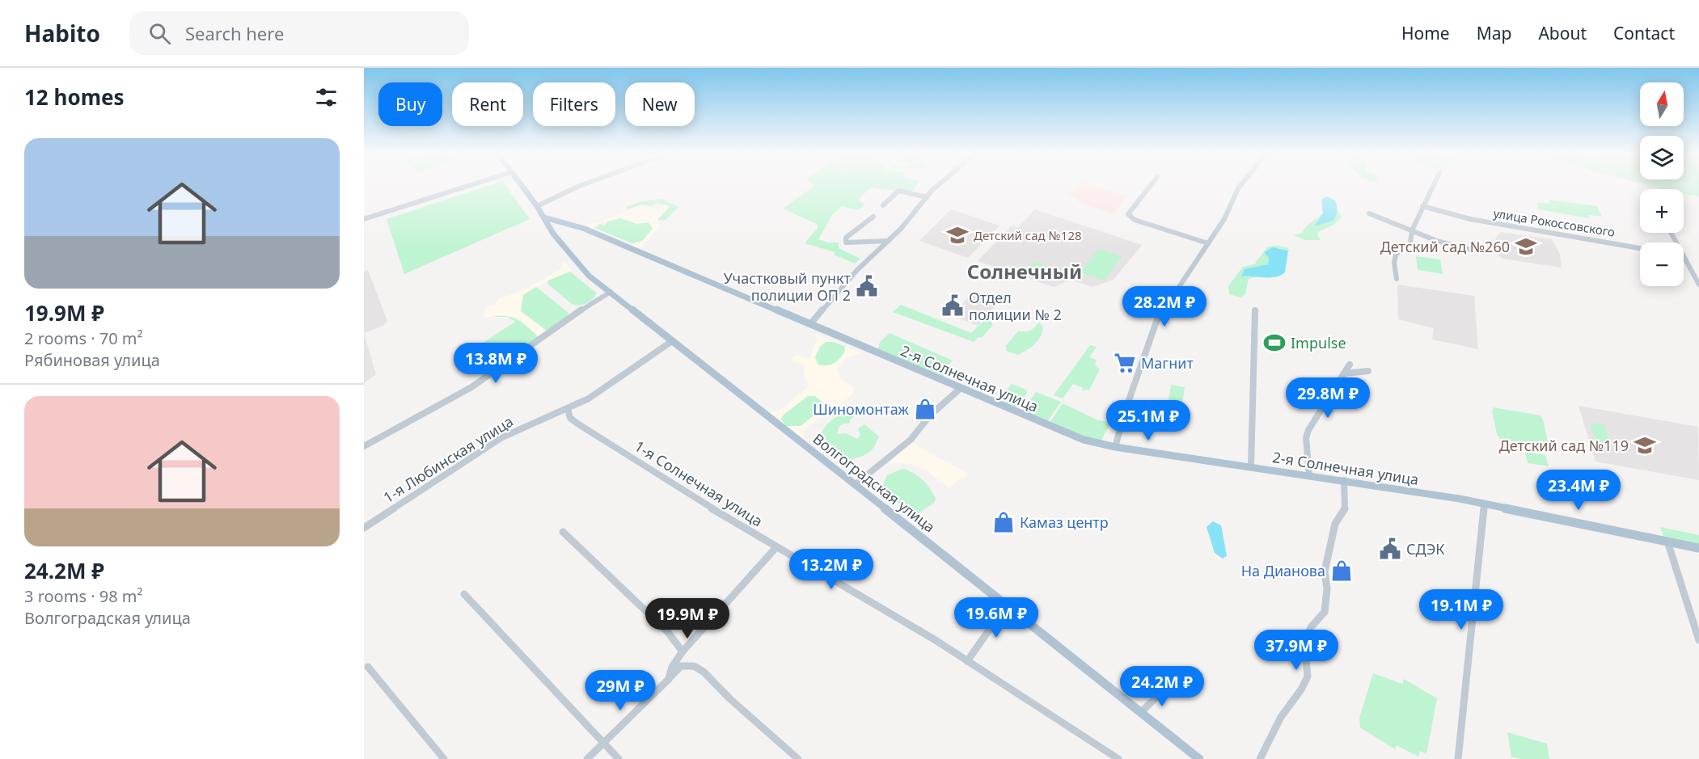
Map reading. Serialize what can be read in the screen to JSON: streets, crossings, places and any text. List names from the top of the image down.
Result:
{
  "streets": {
    "main road": ["2-я Солнечная улица", "Волгоградская улица"],
    "street": ["улица Рокоссовского", "1-я Любинская улица", "1-я Солнечная улица"]
  },
  "crossings": [
    ["2-я Солнечная улица", "Волгоградская улица"],
    ["1-я Любинская улица", "Волгоградская улица"],
    ["1-я Любинская улица", "1-я Солнечная улица"]
  ],
  "districts": ["Солнечный"],
  "places": {
    "school or university": ["Детский сад №128", "Детский сад №260", "Детский сад №119"],
    "public building": ["Участковый пункт полиции ОП 2", "Отдел полиции № 2", "СДЭК"],
    "sports": ["Impulse"],
    "supermarket": ["Магнит"],
    "shop": ["Шиномонтаж", "Камаз центр", "На Дианова"]
  },
  "north": "top",
  "page": {
    "header": "Habito",
    "search": "Search here",
    "nav": [
      "Home",
      "Map",
      "About",
      "Contact"
    ],
    "heading": "12 homes",
    "map_buttons": ["+", "−"],
    "chip": [
      "Buy",
      "Rent",
      "Filters",
      "New"
    ],
    "list": [
      {
        "name": "19.9M ₽",
        "note": "2 rooms · 70 m² · Рябиновая улица"
      },
      {
        "name": "24.2M ₽",
        "note": "3 rooms · 98 m² · Волгоградская улица"
      }
    ],
    "price": [
      "28.2M ₽",
      "13.8M ₽",
      "29.8M ₽",
      "25.1M ₽",
      "23.4M ₽",
      "13.2M ₽",
      "19.1M ₽",
      "19.6M ₽",
      "19.9M ₽",
      "37.9M ₽",
      "24.2M ₽",
      "29M ₽"
    ]
  }
}
